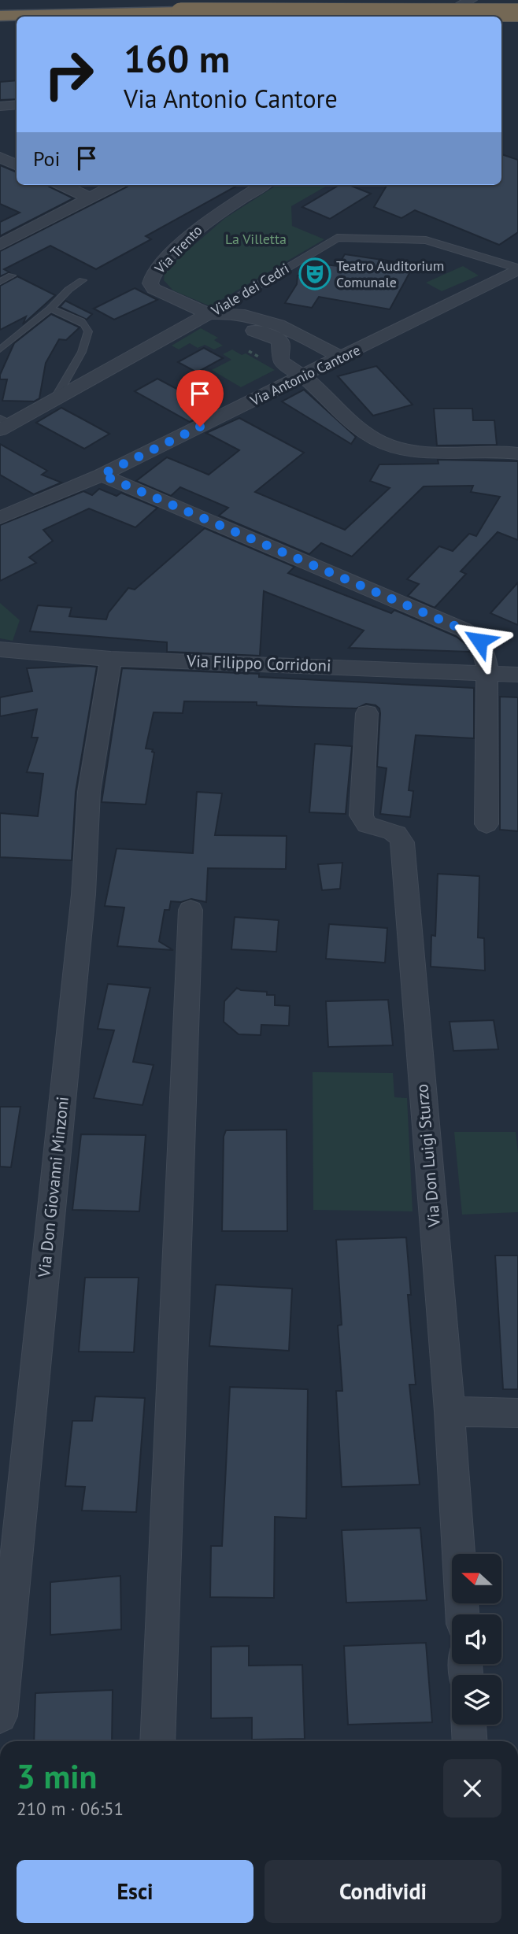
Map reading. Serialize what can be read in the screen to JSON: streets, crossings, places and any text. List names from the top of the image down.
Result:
{
  "streets": {
    "street": [
      "Via Trento",
      "Viale dei Cedri",
      "Via Antonio Cantore",
      "Via Filippo Corridoni",
      "Via Don Luigi Sturzo",
      "Via Don Giovanni Minzoni"
    ]
  },
  "crossings": [
    ["Via Trento", "Viale dei Cedri"],
    ["Viale dei Cedri", "Via Antonio Cantore"],
    ["Via Filippo Corridoni", "Via Don Giovanni Minzoni"]
  ],
  "parks": ["La Villetta"],
  "places": {
    "theatre": ["Teatro Auditorium Comunale"]
  },
  "north": "left",
  "page": {
    "turn": ["160 m", "Via Antonio Cantore"],
    "then": "Poi",
    "heading": ["3 min", "210 m · 06:51"],
    "buttons": ["Esci", "Condividi"]
  }
}
